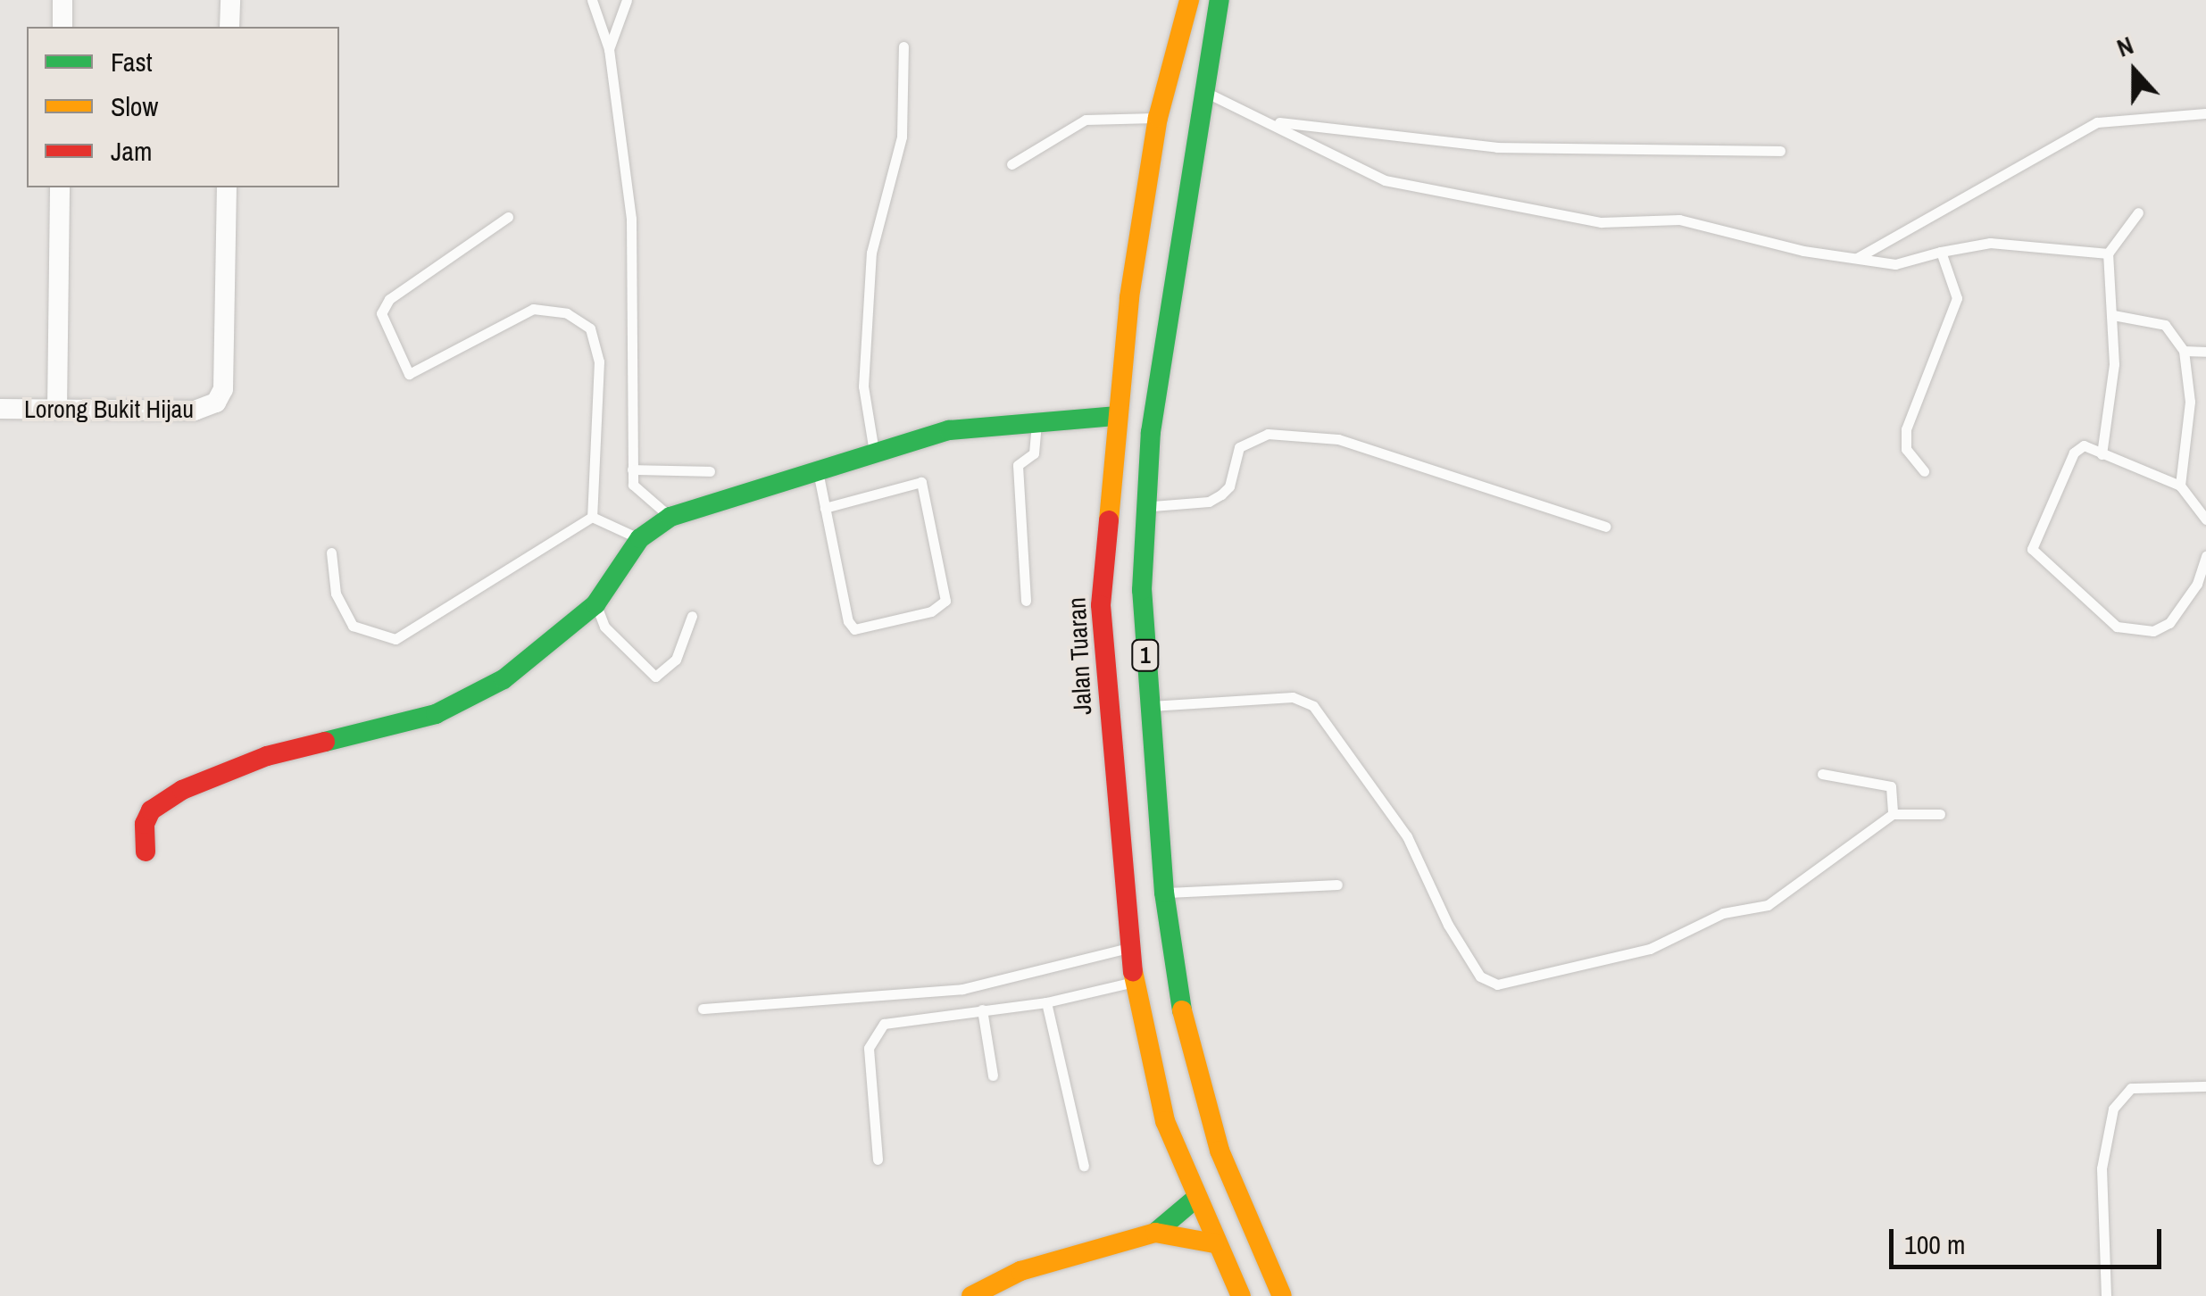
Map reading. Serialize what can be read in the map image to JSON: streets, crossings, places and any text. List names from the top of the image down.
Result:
{
  "streets": {
    "main road": ["1", "Jalan Tuaran"],
    "street": ["Lorong Bukit Hijau"]
  },
  "legend": ["Fast", "Slow", "Jam"],
  "scale_bar": "100 m",
  "north": "top"
}
